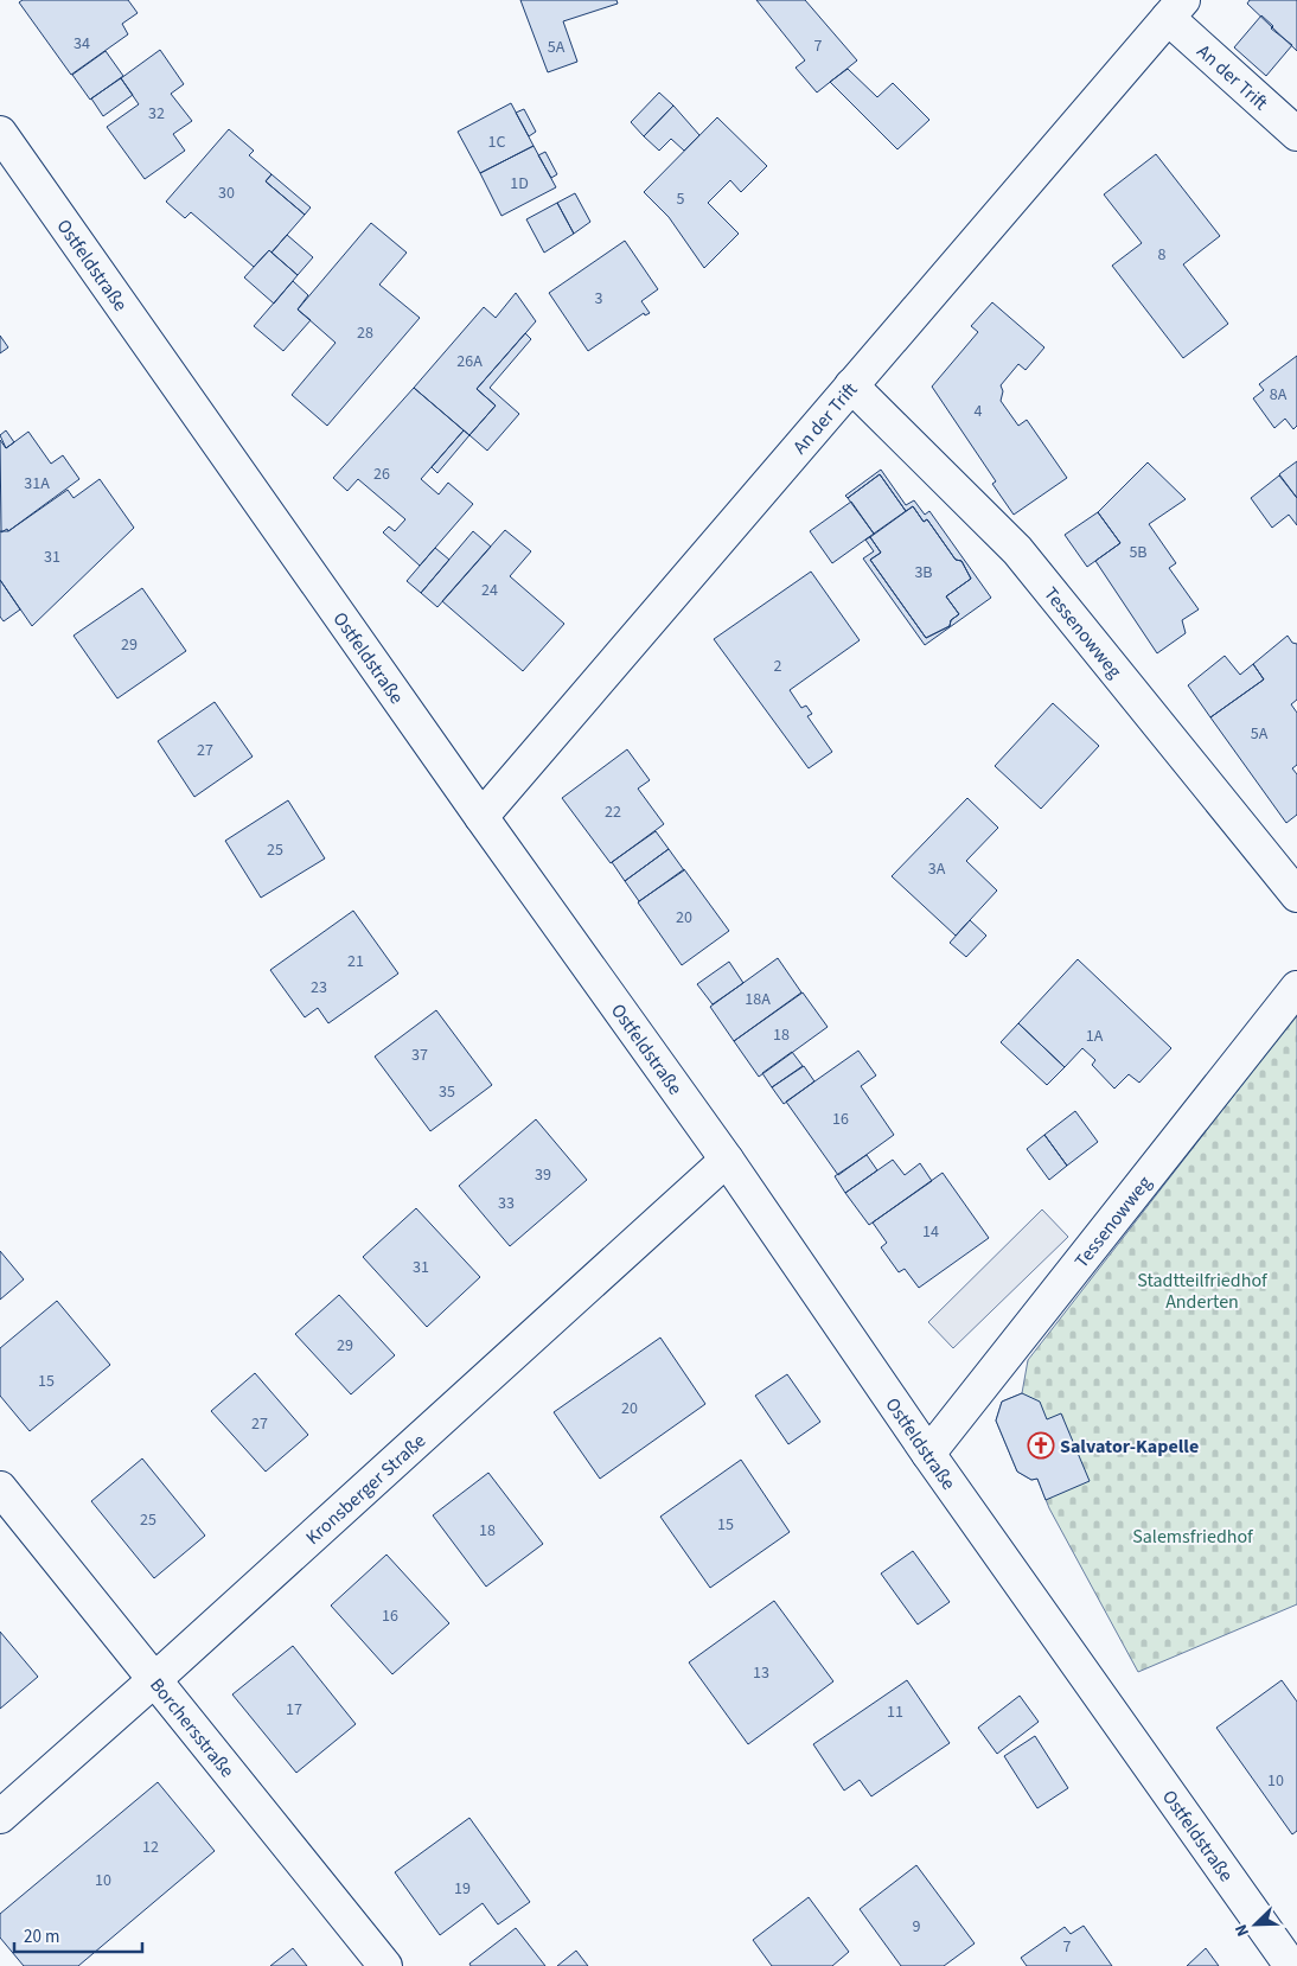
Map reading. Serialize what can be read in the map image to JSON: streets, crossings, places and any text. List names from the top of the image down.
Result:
{
  "streets": {
    "street": [
      "An der Trift",
      "Ostfeldstraße",
      "Tessenowweg",
      "Kronsberger Straße",
      "Borchersstraße"
    ]
  },
  "crossings": [
    ["An der Trift", "Ostfeldstraße"],
    ["An der Trift", "Tessenowweg"],
    ["Ostfeldstraße", "Tessenowweg"],
    ["Ostfeldstraße", "Kronsberger Straße"],
    ["Kronsberger Straße", "Borchersstraße"]
  ],
  "parks": ["Stadtteilfriedhof Anderten", "Salemsfriedhof"],
  "places": {
    "church": ["Salvator-Kapelle"]
  },
  "house_numbers": [
    "34",
    "7",
    "5A",
    "32",
    "1C",
    "1D",
    "30",
    "5",
    "8",
    "3",
    "28",
    "26A",
    "8A",
    "4",
    "26",
    "31A",
    "5B",
    "31",
    "3B",
    "24",
    "29",
    "2",
    "5A",
    "27",
    "22",
    "25",
    "3A",
    "20",
    "21",
    "23",
    "18A",
    "18",
    "1A",
    "37",
    "35",
    "16",
    "39",
    "33",
    "14",
    "31",
    "29",
    "15",
    "20",
    "27",
    "25",
    "15",
    "18",
    "16",
    "13",
    "17",
    "11",
    "10",
    "12",
    "10",
    "19",
    "9",
    "7"
  ],
  "scale_bar": "20 m",
  "north": "bottom left"
}
